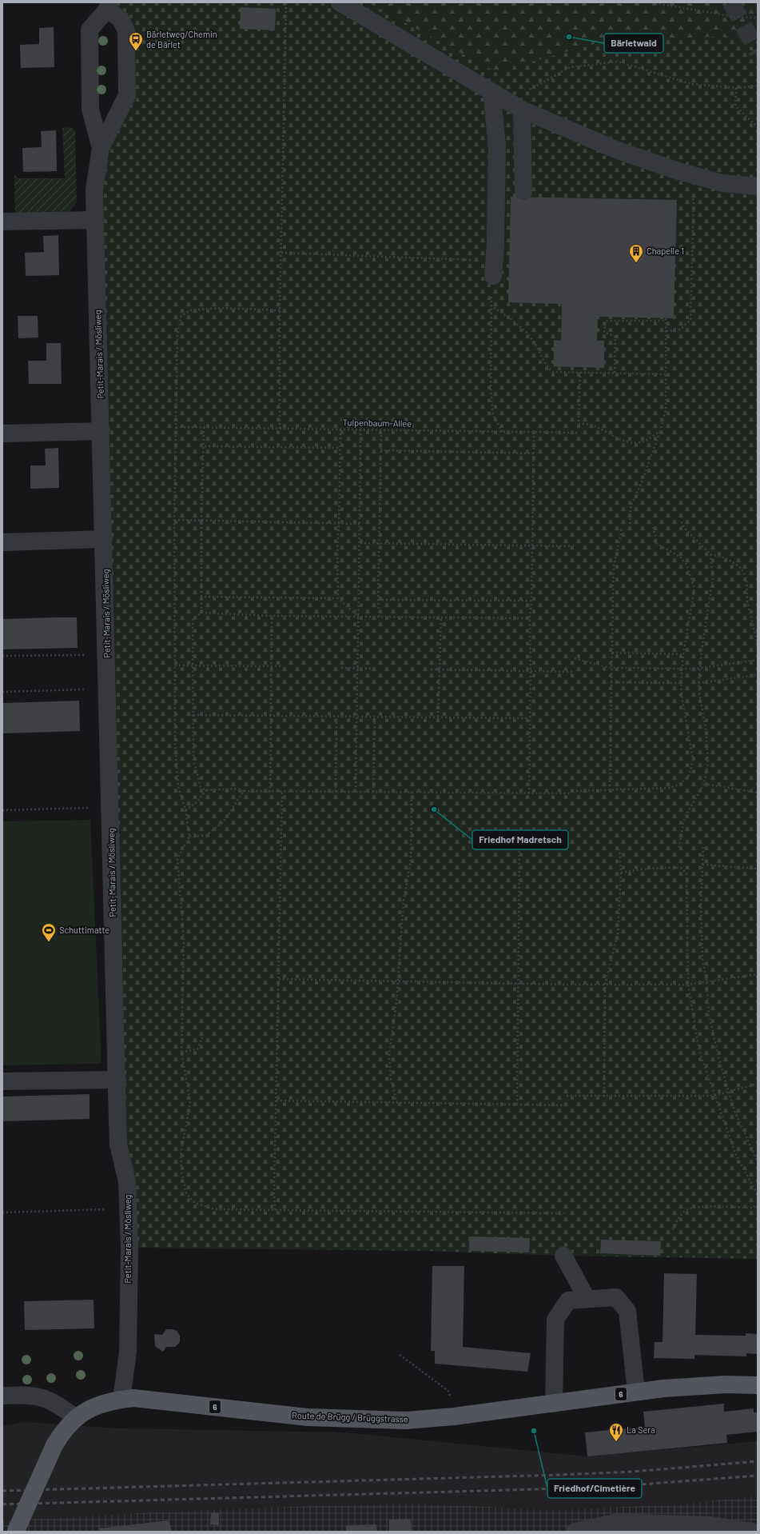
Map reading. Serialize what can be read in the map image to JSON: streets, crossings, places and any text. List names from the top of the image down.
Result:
{
  "streets": {
    "main road": ["6", "Route de Brügg / Brüggstrasse"],
    "street": ["Petit-Marais / Mösliweg"],
    "path": ["Tulpenbaum-Allee"]
  },
  "crossings": [
    ["Petit-Marais / Mösliweg", "Route de Brügg / Brüggstrasse"]
  ],
  "places": {
    "other": ["Bärletwald", "Friedhof Madretsch", "Friedhof/Cimetière"],
    "bus stop": ["Bärletweg/Chemin de Bärlet"],
    "building": ["Chapelle 1"],
    "sports": ["Schuttimatte"],
    "restaurant": ["La Sera"]
  }
}
